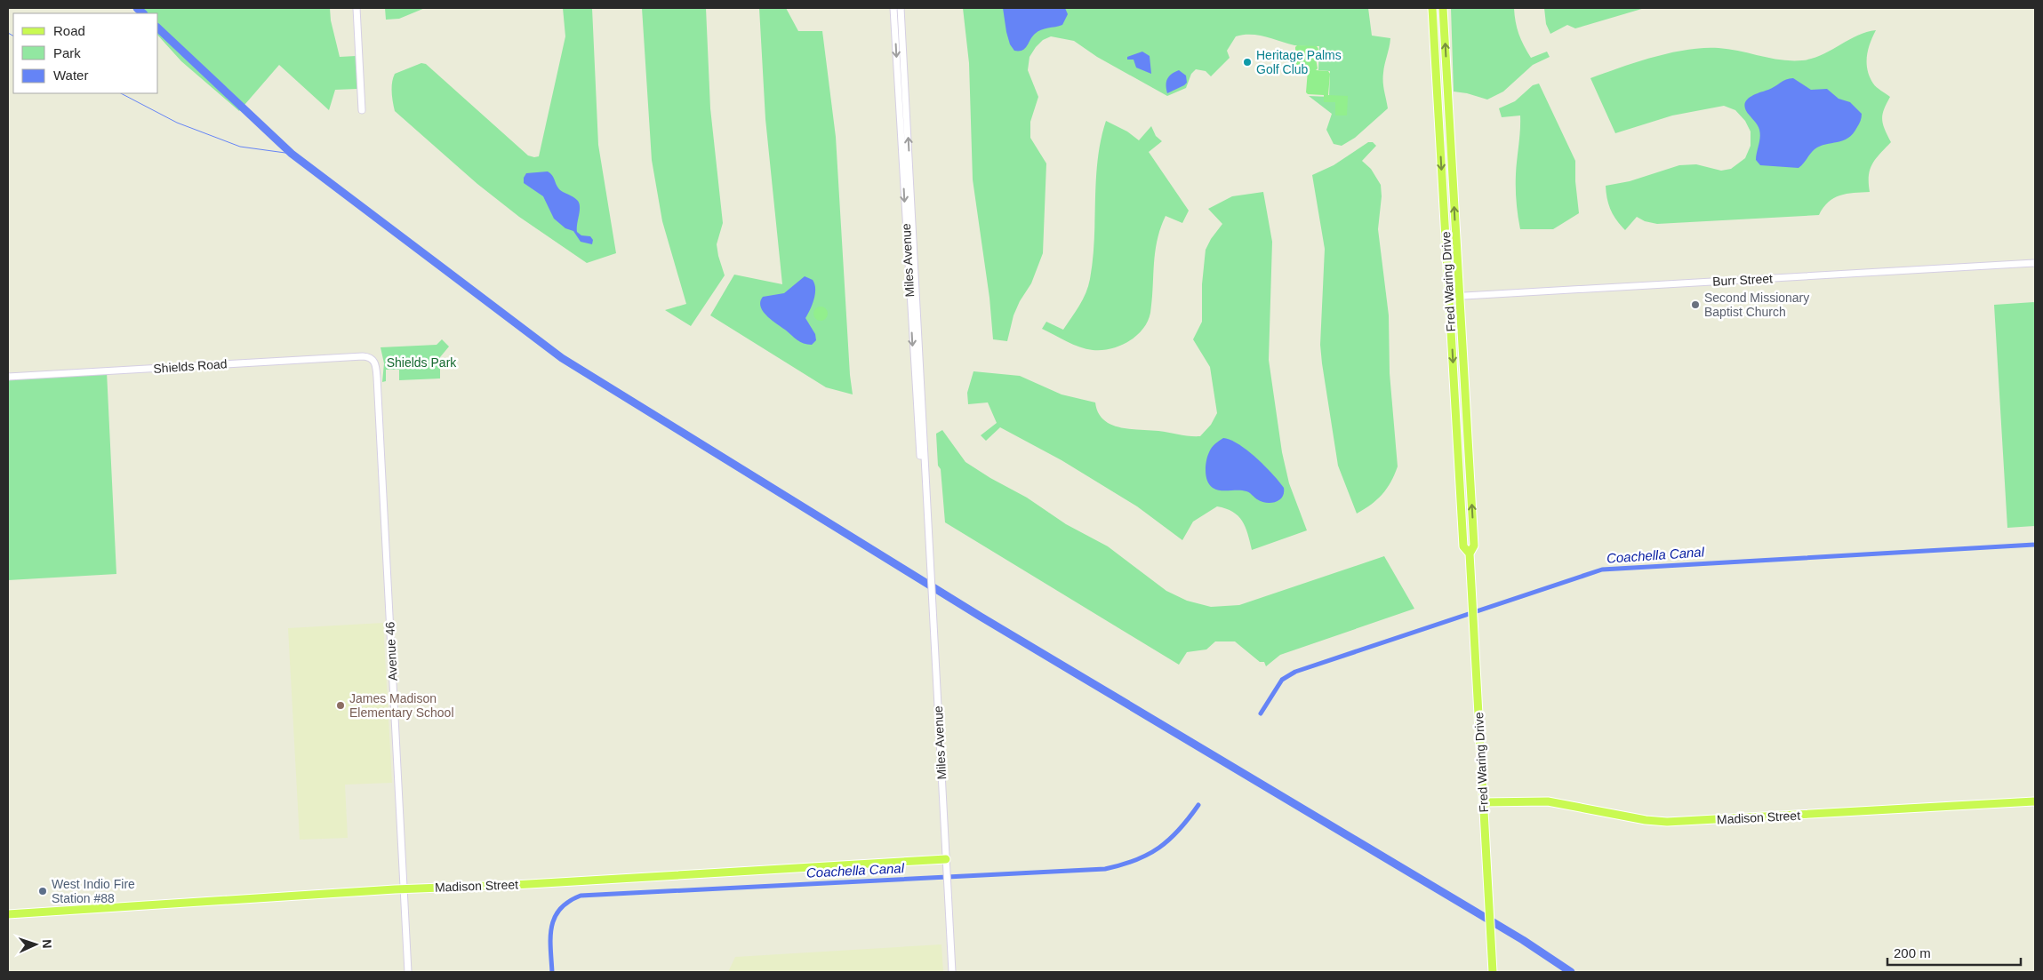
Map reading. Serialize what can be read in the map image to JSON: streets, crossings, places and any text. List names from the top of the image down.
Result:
{
  "streets": {
    "main road": ["Fred Waring Drive", "Madison Street"],
    "street": [
      "Miles Avenue",
      "Burr Street",
      "Shields Road",
      "Avenue 46"
    ]
  },
  "crossings": [
    ["Miles Avenue", "Madison Street"],
    ["Burr Street", "Fred Waring Drive"],
    ["Fred Waring Drive", "Madison Street"],
    ["Shields Road", "Avenue 46"],
    ["Avenue 46", "Madison Street"]
  ],
  "water": ["Coachella Canal"],
  "parks": ["Shields Park"],
  "places": [
    "Heritage Palms Golf Club",
    "Second Missionary Baptist Church",
    "James Madison Elementary School",
    "West Indio Fire Station #88"
  ],
  "legend": ["Road", "Park", "Water"],
  "scale_bar": "200 m",
  "north": "right"
}
